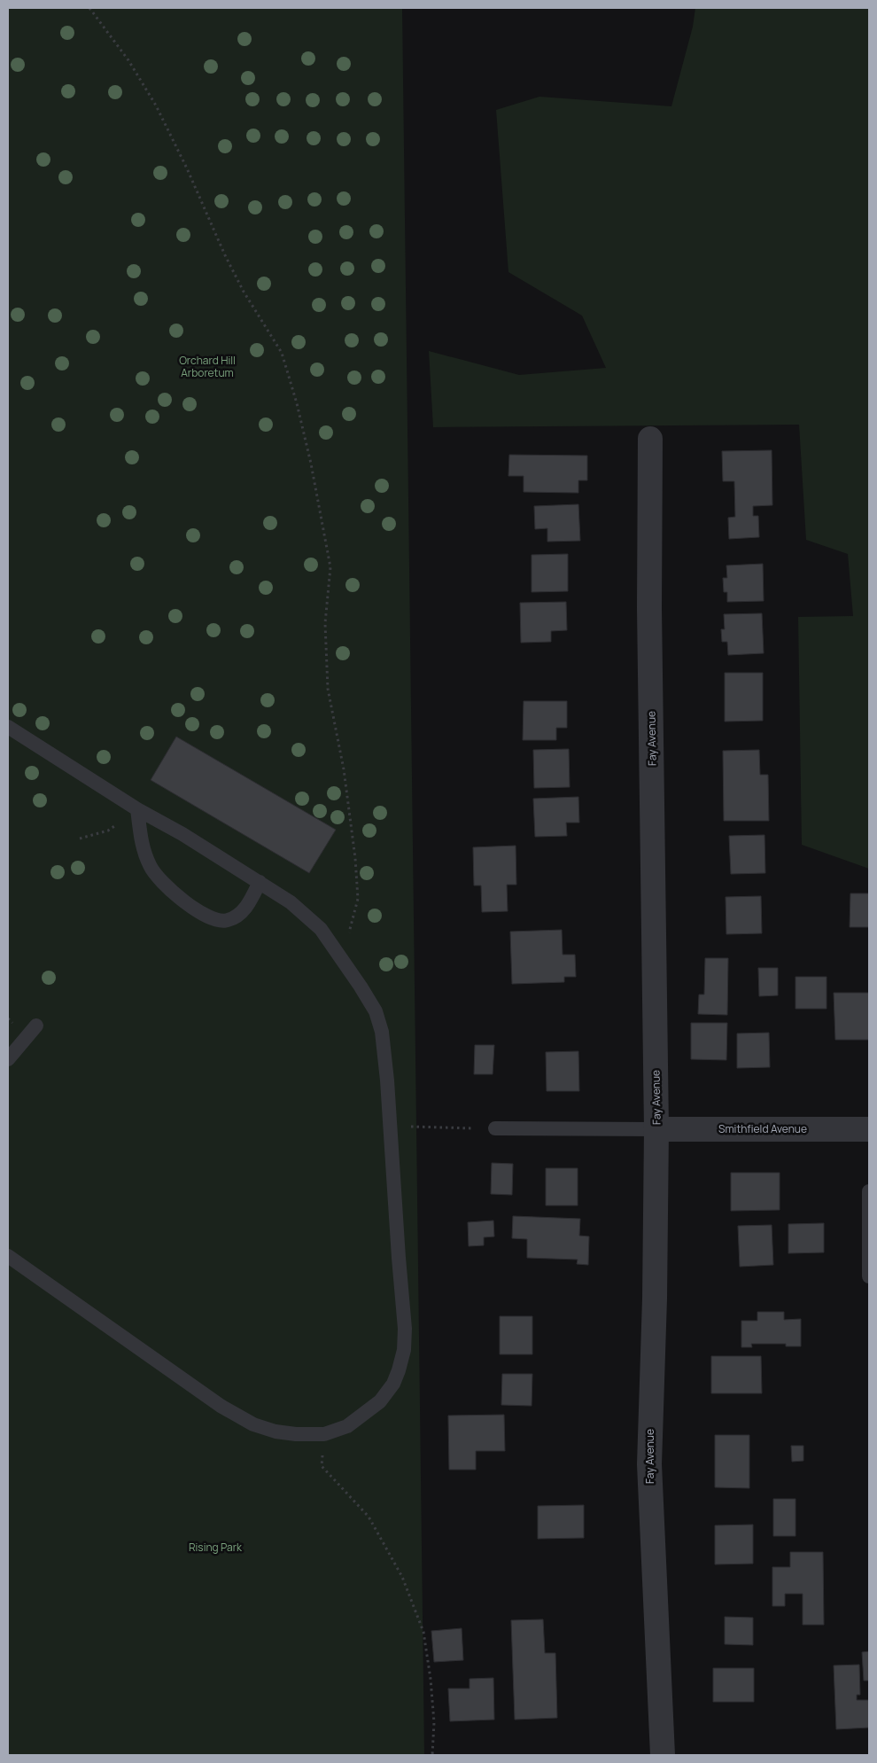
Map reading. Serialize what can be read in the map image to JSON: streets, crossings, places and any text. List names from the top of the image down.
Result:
{
  "streets": {
    "street": ["Fay Avenue", "Smithfield Avenue"]
  },
  "crossings": [
    ["Fay Avenue", "Smithfield Avenue"]
  ],
  "parks": ["Orchard Hill Arboretum", "Rising Park"]
}
